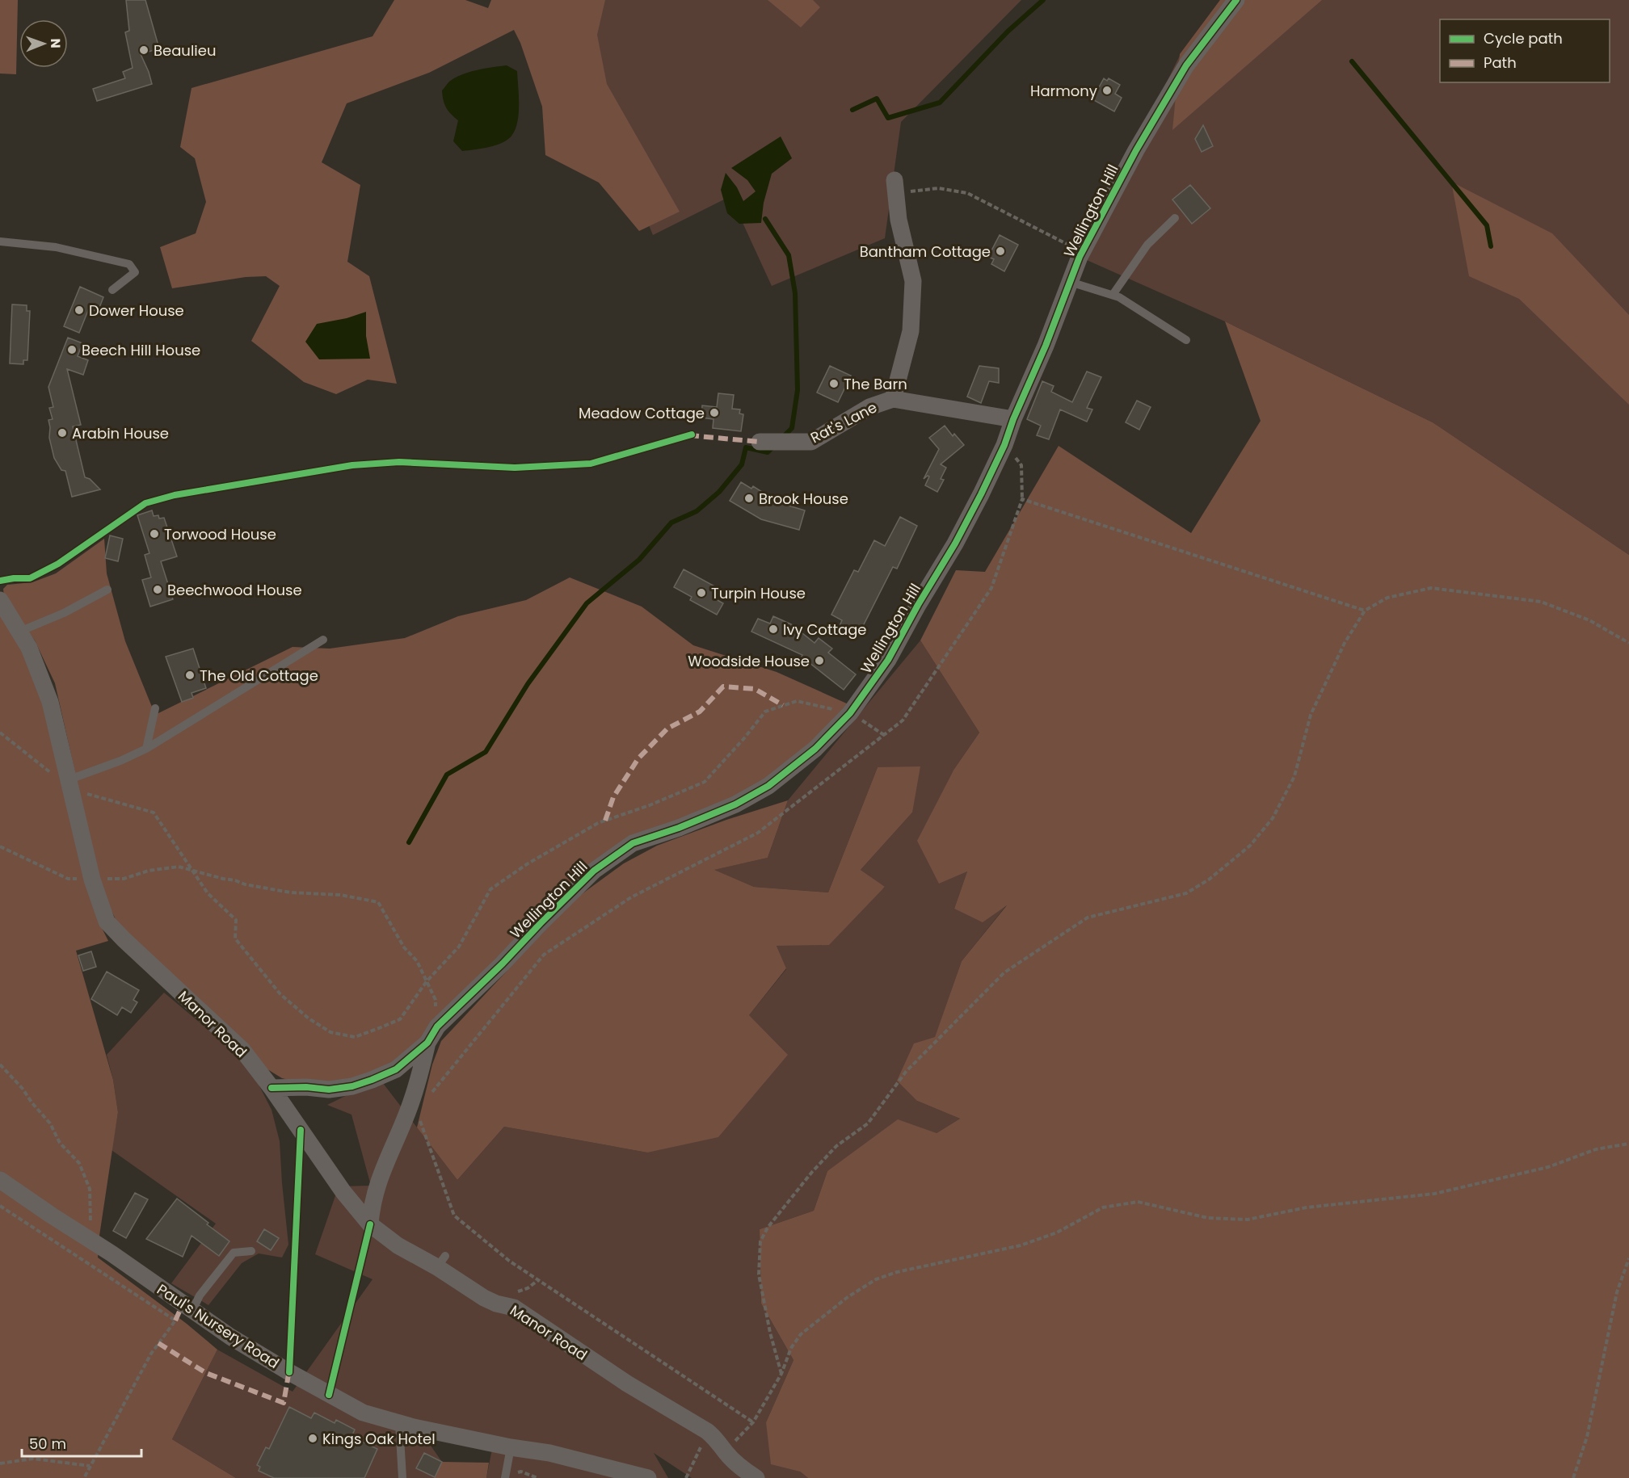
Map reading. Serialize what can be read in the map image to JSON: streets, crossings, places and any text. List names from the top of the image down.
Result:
{
  "streets": {
    "street": [
      "Wellington Hill",
      "Rat's Lane",
      "Manor Road",
      "Paul's Nursery Road"
    ]
  },
  "crossings": [
    ["Wellington Hill", "Rat's Lane"],
    ["Wellington Hill", "Manor Road"]
  ],
  "places": [
    "Beaulieu",
    "Harmony",
    "Bantham Cottage",
    "Dower House",
    "Beech Hill House",
    "The Barn",
    "Meadow Cottage",
    "Arabin House",
    "Brook House",
    "Torwood House",
    "Beechwood House",
    "Turpin House",
    "Ivy Cottage",
    "Woodside House",
    "The Old Cottage",
    "Kings Oak Hotel"
  ],
  "legend": ["Cycle path", "Path"],
  "scale_bar": "50 m",
  "north": "right"
}
